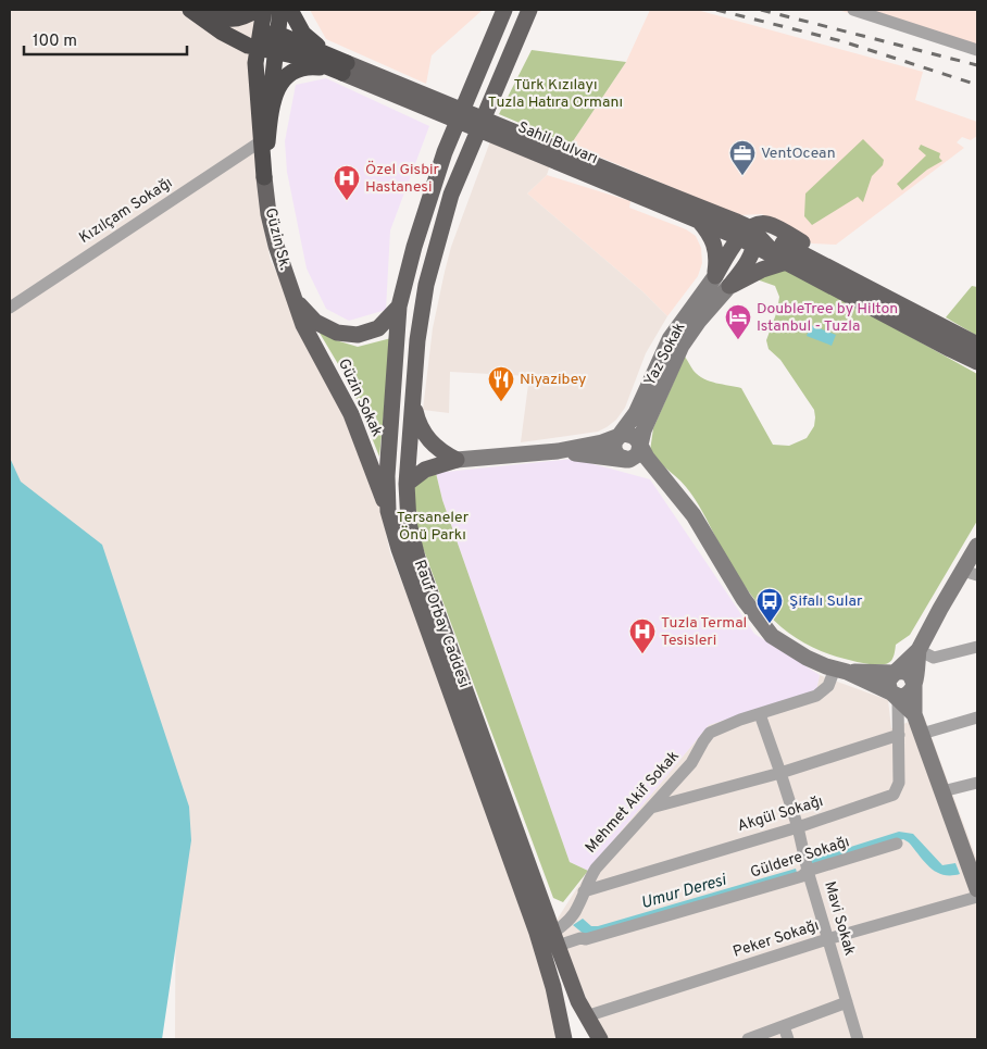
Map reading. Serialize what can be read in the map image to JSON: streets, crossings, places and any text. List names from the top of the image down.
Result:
{
  "streets": {
    "highway": ["Sahil Bulvarı"],
    "main road": ["Güzin Sk.", "Güzin Sokak", "Rauf Orbay Caddesi"],
    "street": [
      "Kızılçam Sokağı",
      "Yaz Sokak",
      "Mehmet Akif Sokak",
      "Akgül Sokağı",
      "Güldere Sokağı",
      "Mavi Sokak",
      "Peker Sokağı"
    ]
  },
  "crossings": [
    ["Güzin Sk.", "Güzin Sokak"],
    ["Güzin Sokak", "Rauf Orbay Caddesi"],
    ["Rauf Orbay Caddesi", "Mehmet Akif Sokak"],
    ["Rauf Orbay Caddesi", "Güldere Sokağı"],
    ["Rauf Orbay Caddesi", "Peker Sokağı"],
    ["Mehmet Akif Sokak", "Akgül Sokağı"],
    ["Mehmet Akif Sokak", "Güldere Sokağı"],
    ["Mehmet Akif Sokak", "Mavi Sokak"],
    ["Akgül Sokağı", "Mavi Sokak"],
    ["Güldere Sokağı", "Mavi Sokak"],
    ["Mavi Sokak", "Peker Sokağı"]
  ],
  "water": ["Umur Deresi"],
  "parks": ["Türk Kızılayı Tuzla Hatıra Ormanı", "Tersaneler Önü Parkı"],
  "places": {
    "office": ["VentOcean"],
    "hospital": ["Özel Gisbir Hastanesi", "Tuzla Termal Tesisleri"],
    "hotel": ["DoubleTree by Hilton Istanbul - Tuzla"],
    "restaurant": ["Niyazibey"],
    "bus stop": ["Şifalı Sular"]
  },
  "scale_bar": "100 m"
}
